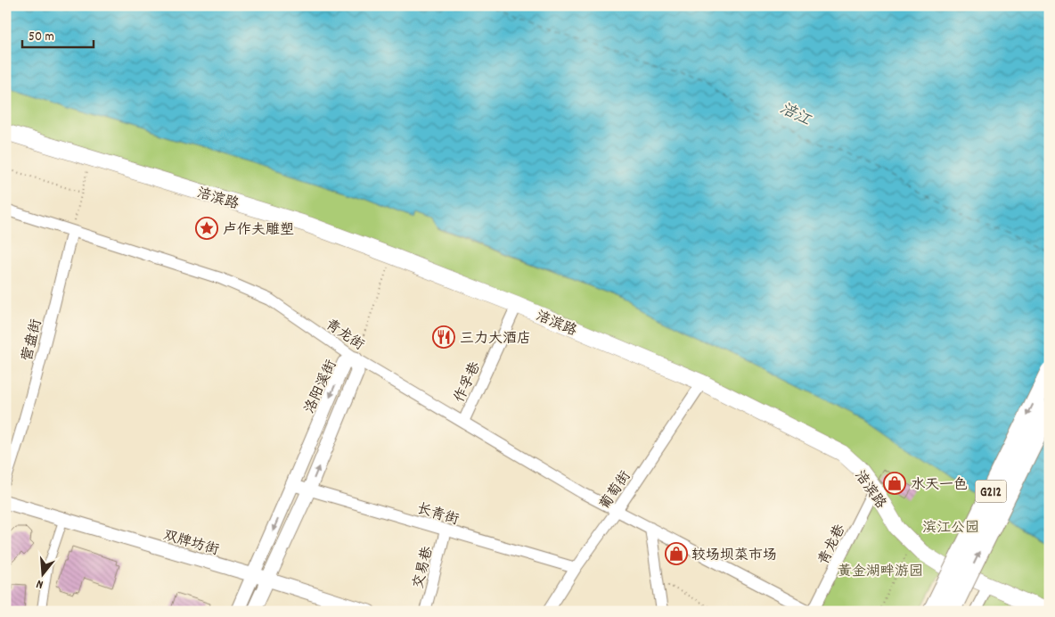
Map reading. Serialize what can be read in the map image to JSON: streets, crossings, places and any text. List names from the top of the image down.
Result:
{
  "streets": {
    "highway": ["G212"],
    "main road": ["涪滨路"],
    "street": [
      "青龙街",
      "营盘街",
      "作孚巷",
      "洛阳溪街",
      "葡萄街",
      "长青街",
      "双牌坊街",
      "青龙巷",
      "交易巷"
    ]
  },
  "crossings": [
    ["涪滨路", "作孚巷"],
    ["涪滨路", "葡萄街"],
    ["涪滨路", "青龙巷"],
    ["青龙街", "营盘街"],
    ["青龙街", "作孚巷"],
    ["青龙街", "洛阳溪街"],
    ["青龙街", "葡萄街"],
    ["青龙街", "青龙巷"],
    ["洛阳溪街", "长青街"],
    ["洛阳溪街", "双牌坊街"],
    ["葡萄街", "长青街"],
    ["长青街", "交易巷"]
  ],
  "water": ["涪江"],
  "parks": ["滨江公园", "黄金湖畔游园"],
  "places": {
    "place": ["卢作夫雕塑"],
    "restaurant": ["三力大酒店"],
    "shop": ["水天一色", "较场坝菜市场"]
  },
  "scale_bar": "50 m",
  "north": "bottom"
}
